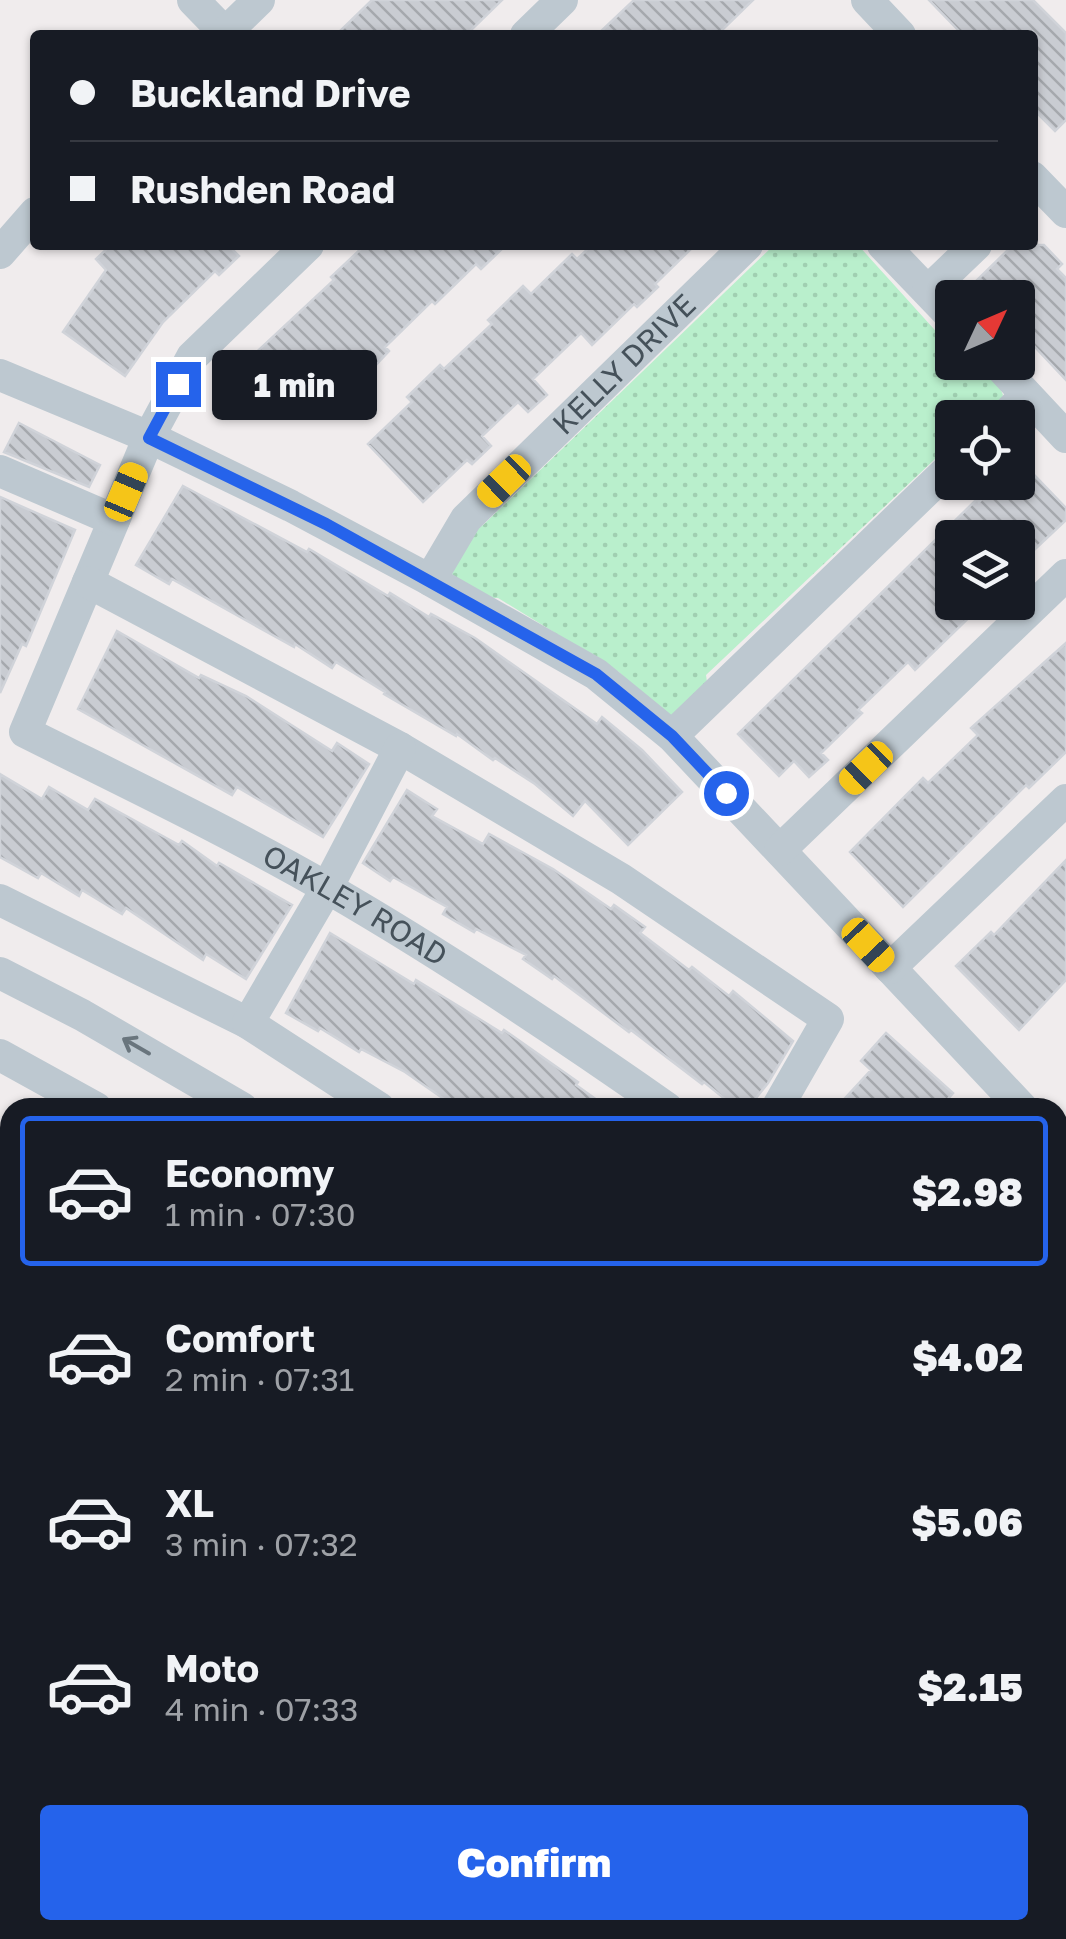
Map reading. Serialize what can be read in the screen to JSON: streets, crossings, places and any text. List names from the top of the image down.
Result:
{
  "streets": {
    "street": ["KELLY DRIVE", "OAKLEY ROAD"]
  },
  "north": "top right",
  "page": {
    "banner": ["Buckland Drive", "Rushden Road"],
    "bubble": "1 min",
    "list": [
      {
        "name": "Economy",
        "note": "1 min · 07:30",
        "value": "$2.98"
      },
      {
        "name": "Comfort",
        "note": "2 min · 07:31",
        "value": "$4.02"
      },
      {
        "name": "XL",
        "note": "3 min · 07:32",
        "value": "$5.06"
      },
      {
        "name": "Moto",
        "note": "4 min · 07:33",
        "value": "$2.15"
      }
    ],
    "buttons": "Confirm"
  }
}
